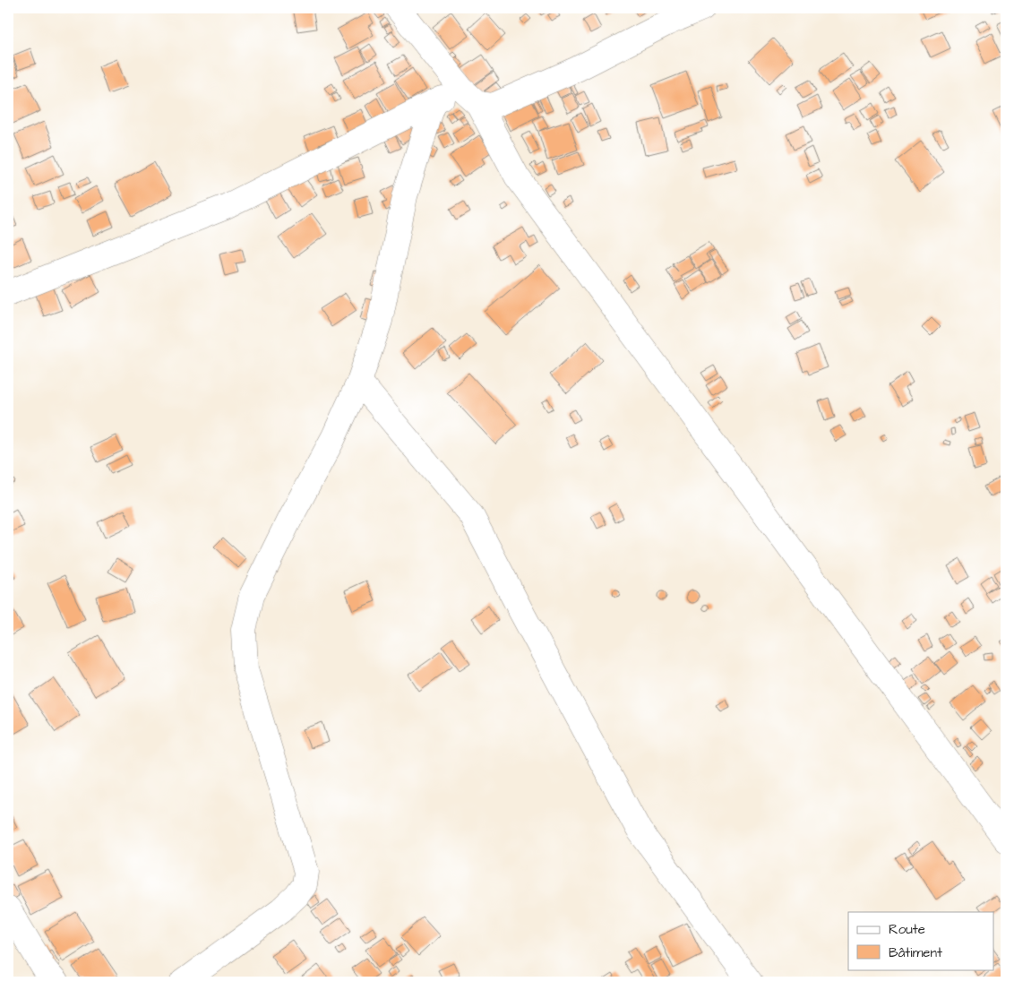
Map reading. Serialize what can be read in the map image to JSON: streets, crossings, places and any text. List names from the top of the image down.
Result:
{
  "legend": ["Route", "Bâtiment"]
}
